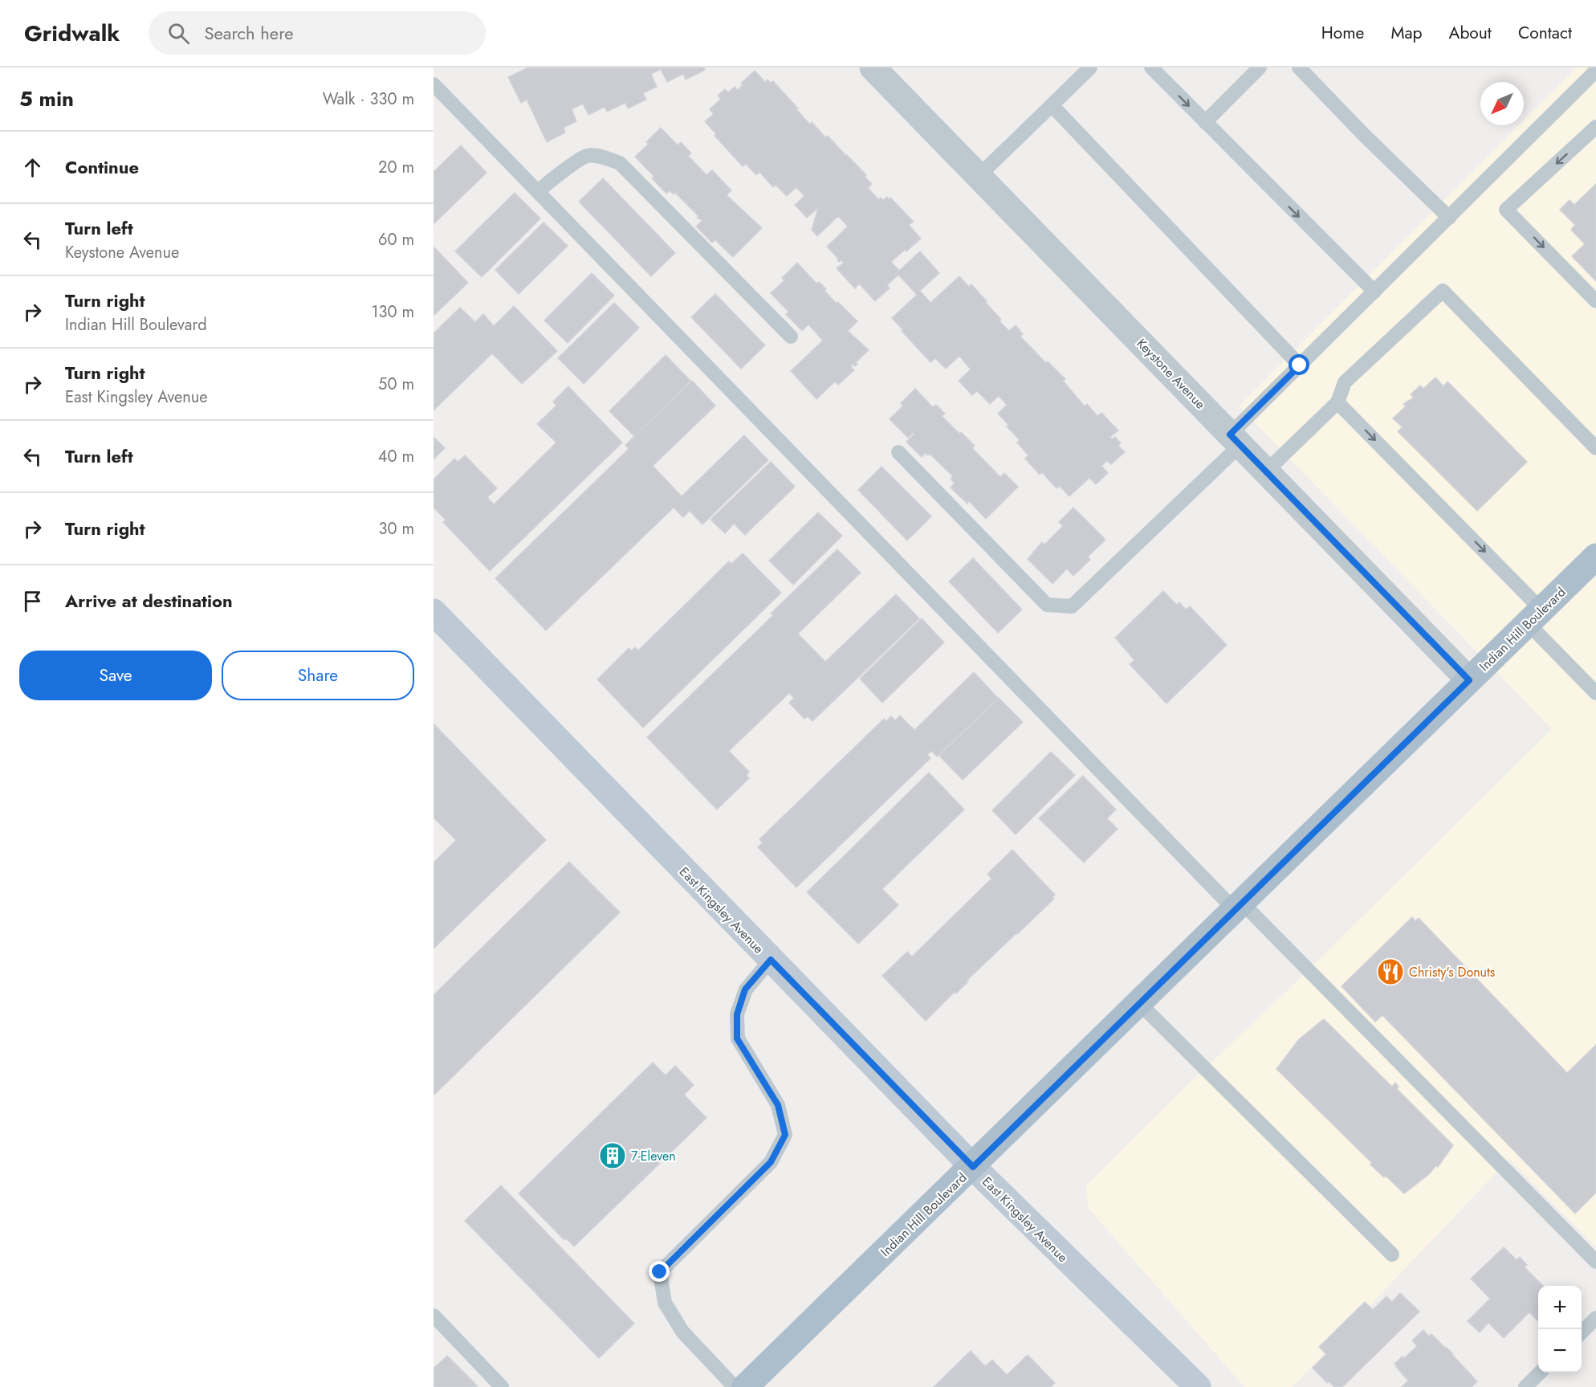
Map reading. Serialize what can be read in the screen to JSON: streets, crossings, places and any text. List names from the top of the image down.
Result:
{
  "streets": {
    "main road": ["Indian Hill Boulevard"],
    "street": ["Keystone Avenue", "East Kingsley Avenue"]
  },
  "crossings": [
    ["Keystone Avenue", "Indian Hill Boulevard"],
    ["Indian Hill Boulevard", "East Kingsley Avenue"]
  ],
  "places": {
    "restaurant": ["Christy's Donuts"],
    "building": ["7-Eleven"]
  },
  "north": "bottom left",
  "page": {
    "header": "Gridwalk",
    "search": "Search here",
    "nav": [
      "Home",
      "Map",
      "About",
      "Contact"
    ],
    "heading": ["5 min", "Walk · 330 m"],
    "list": [
      ["Continue", "20 m"],
      ["Turn left", "Keystone Avenue", "60 m"],
      ["Turn right", "Indian Hill Boulevard", "130 m"],
      ["Turn right", "East Kingsley Avenue", "50 m"],
      ["Turn left", "40 m"],
      ["Turn right", "30 m"],
      "Arrive at destination"
    ],
    "buttons": ["Save", "Share"],
    "map_buttons": ["+", "−"]
  }
}
